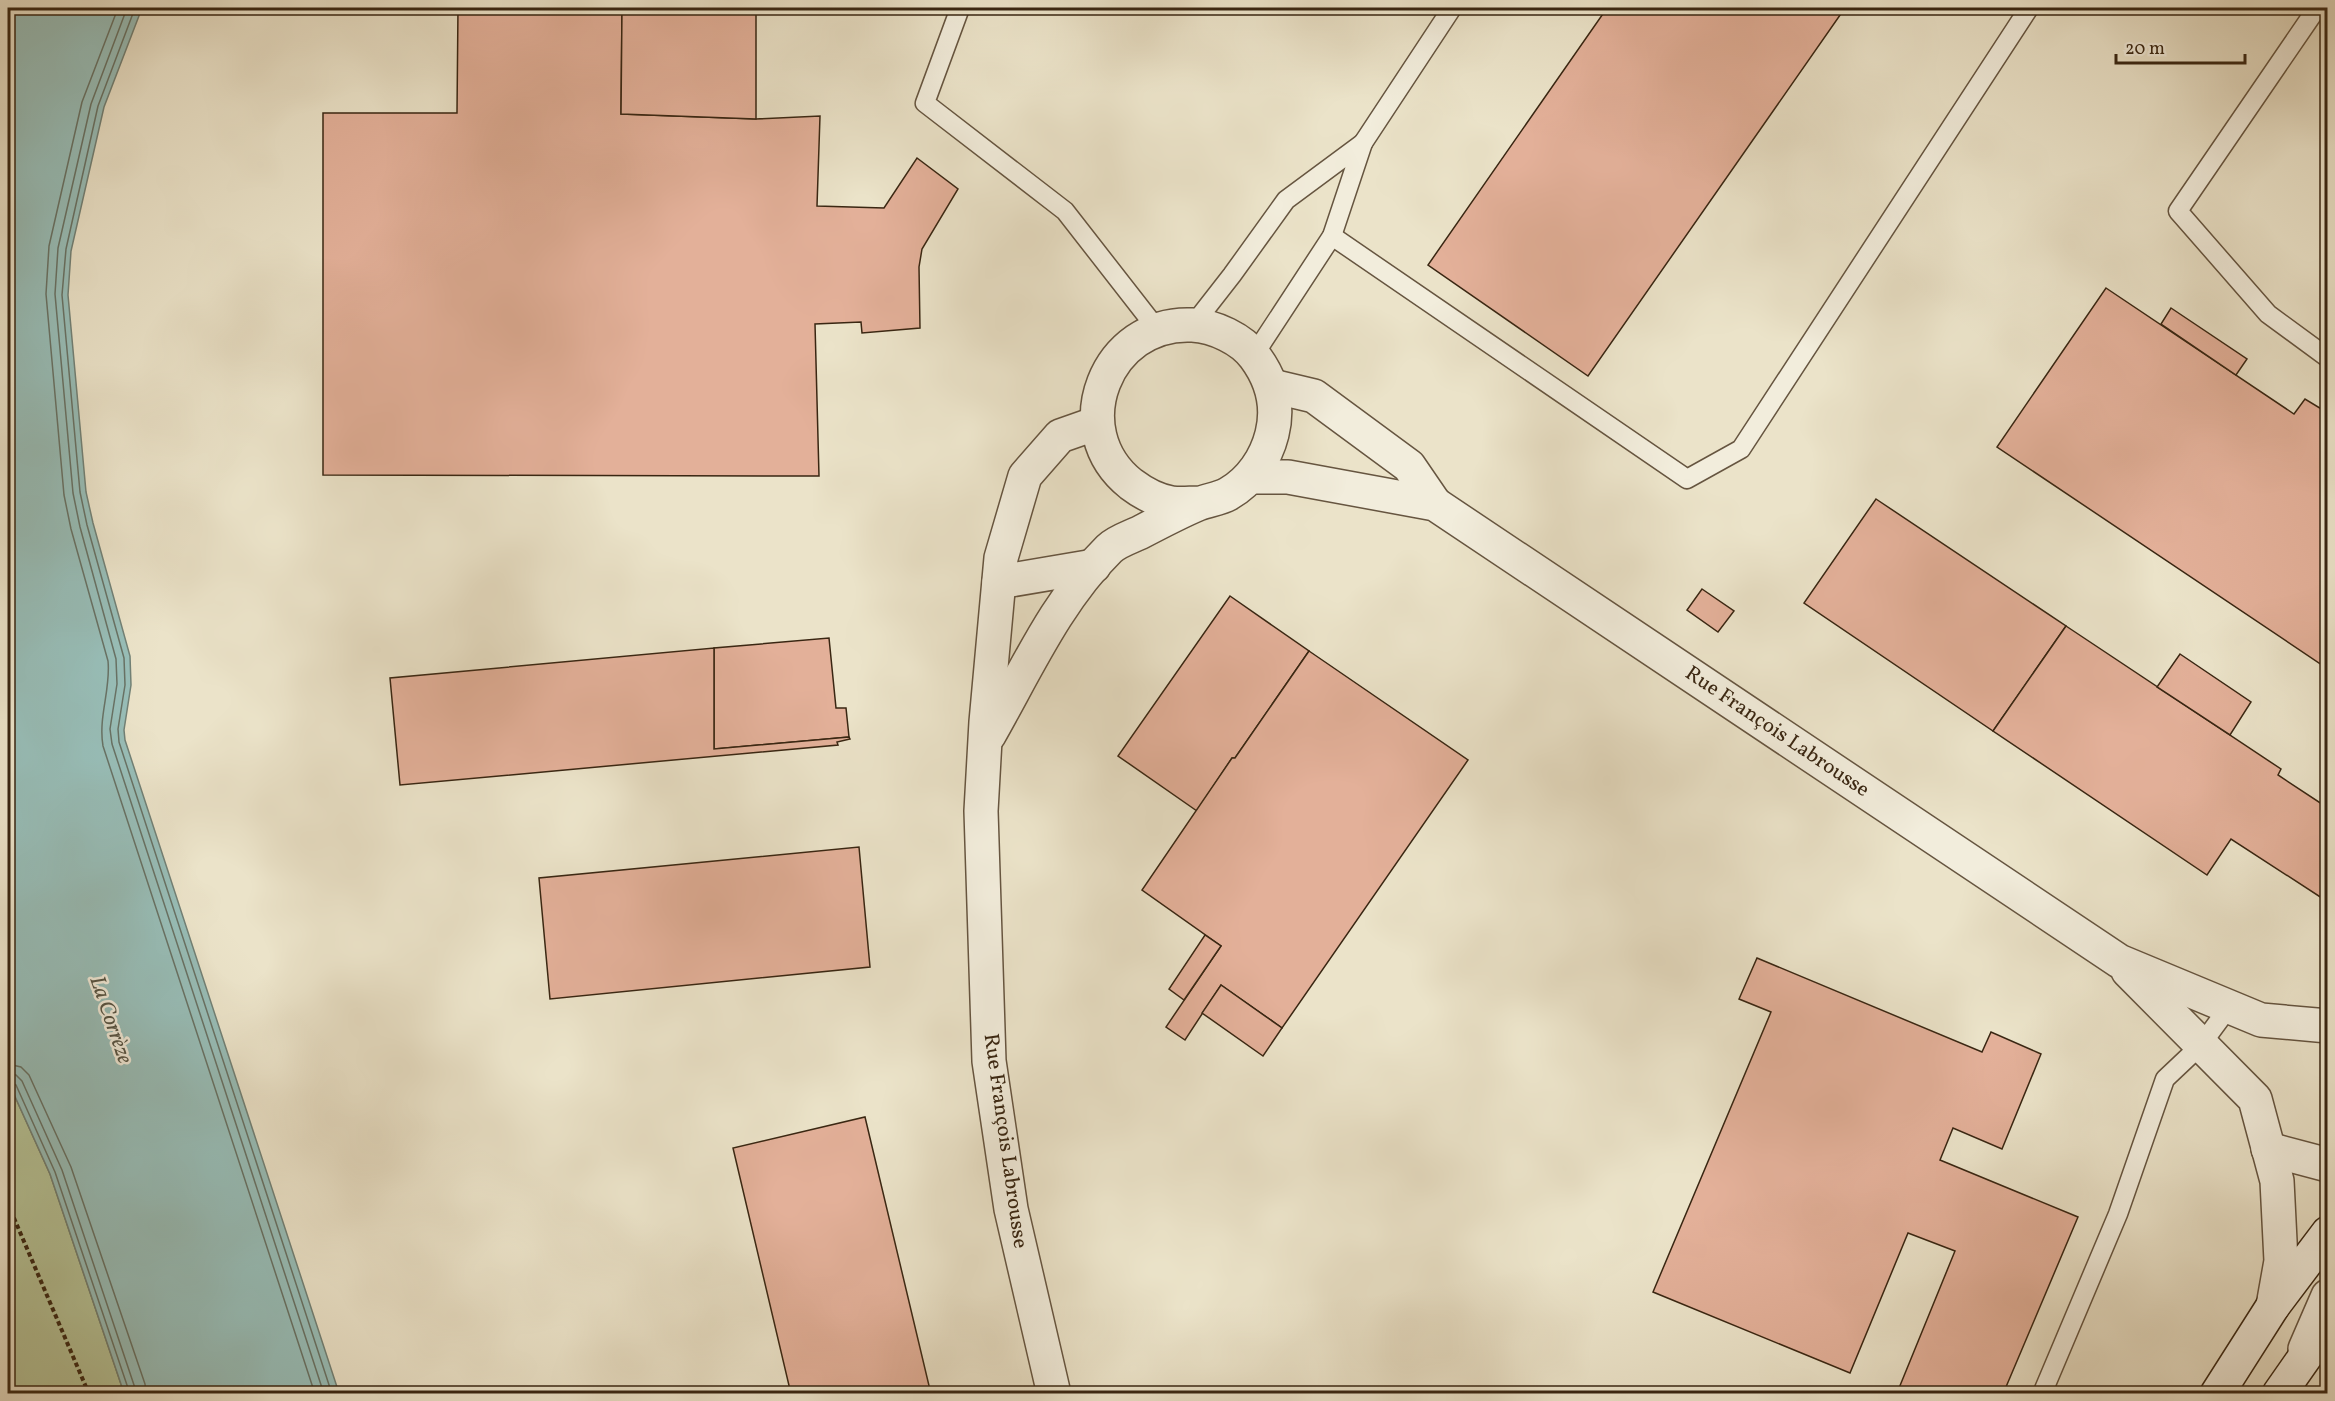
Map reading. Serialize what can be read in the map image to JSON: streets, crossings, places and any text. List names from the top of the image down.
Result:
{
  "streets": {
    "street": ["Rue François Labrousse"]
  },
  "water": ["La Corrèze"],
  "scale_bar": "20 m"
}
